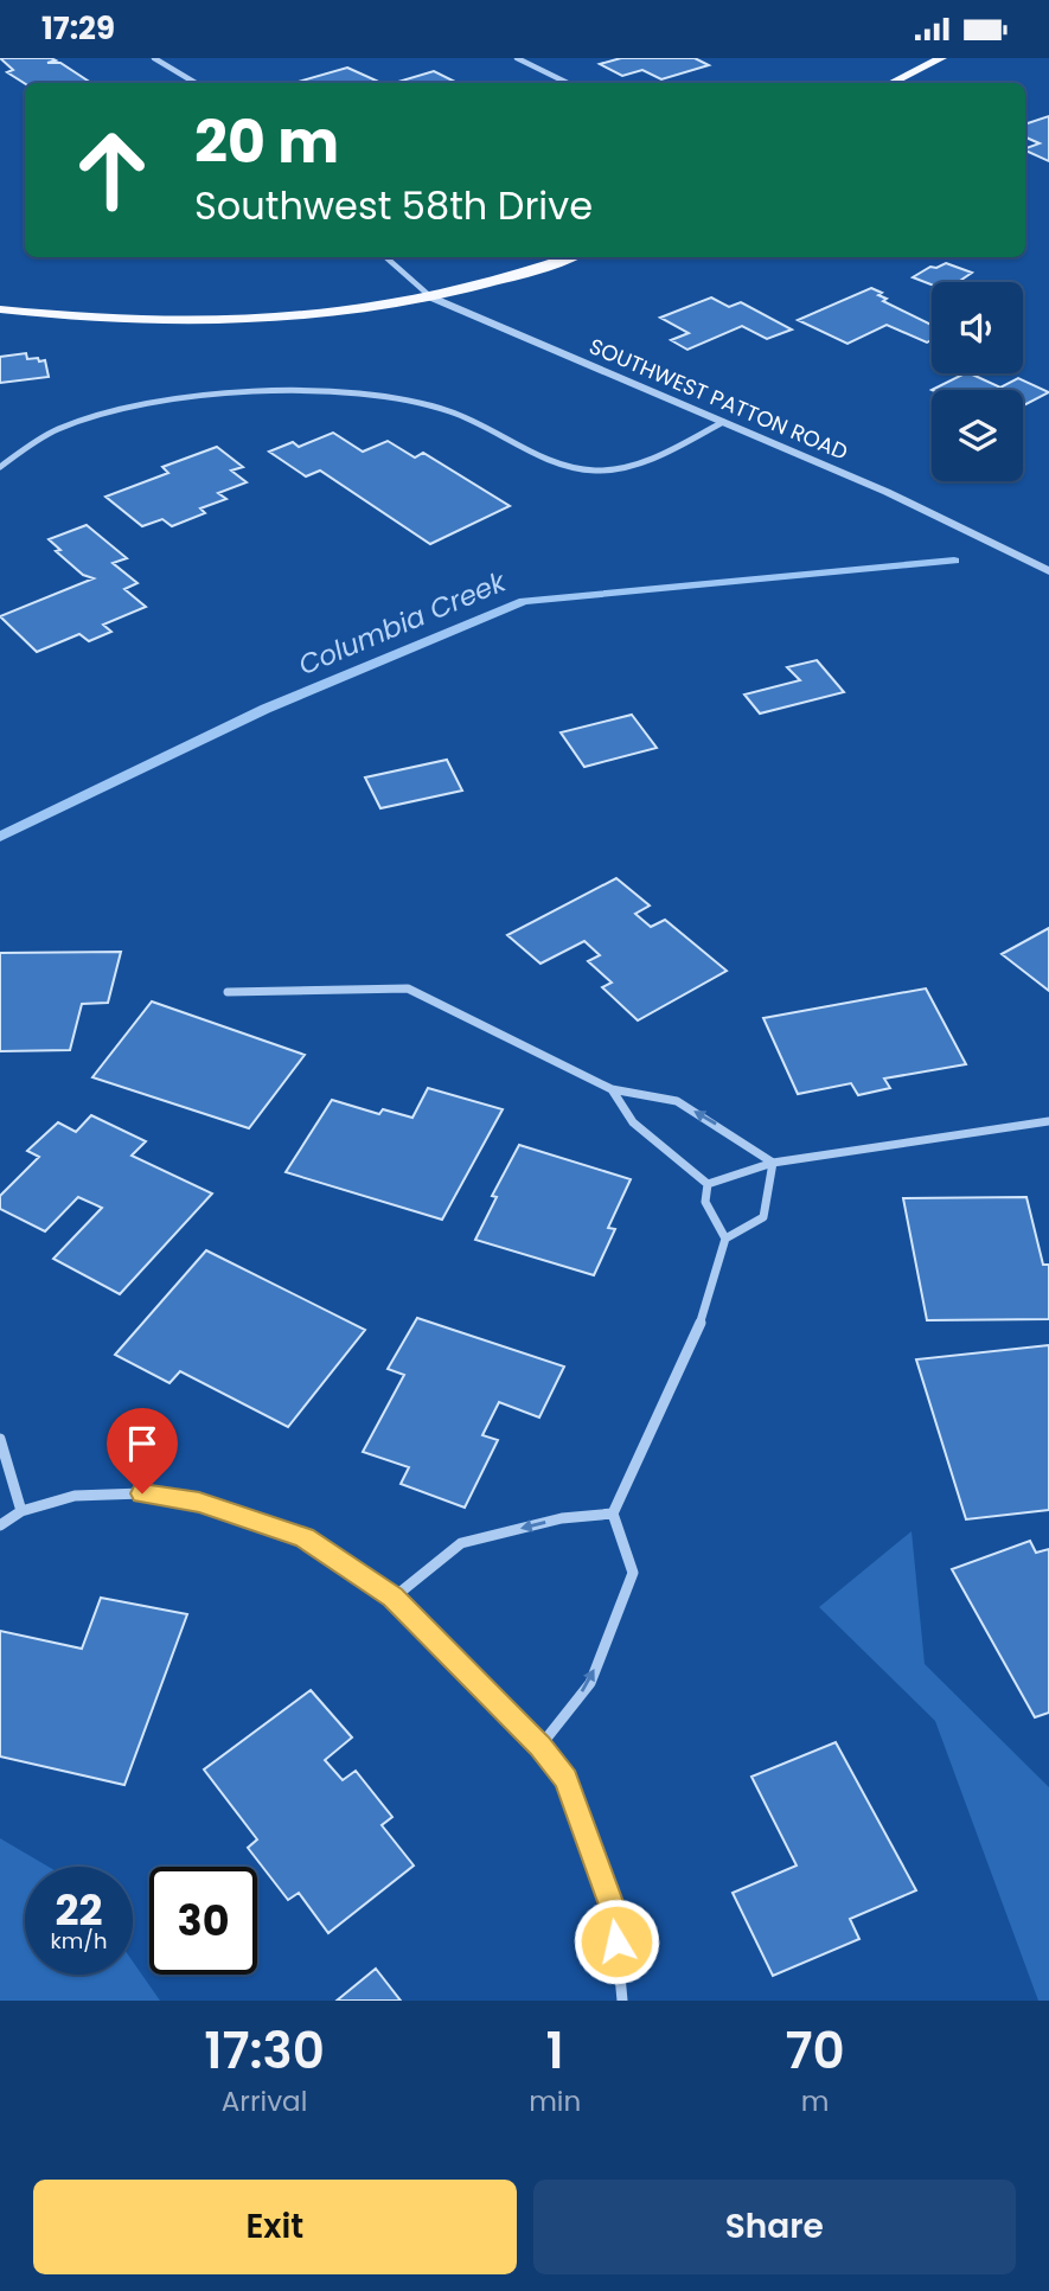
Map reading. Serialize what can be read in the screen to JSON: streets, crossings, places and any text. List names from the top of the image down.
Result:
{
  "streets": {
    "street": ["SOUTHWEST PATTON ROAD"]
  },
  "water": ["Columbia Creek"],
  "page": {
    "status": "17:29",
    "turn": ["20 m", "Southwest 58th Drive"],
    "speed": "22 km/h",
    "limit": "30",
    "eta": [
      "17:30",
      "Arrival",
      "1",
      "min",
      "70",
      "m"
    ],
    "buttons": ["Exit", "Share"]
  }
}
